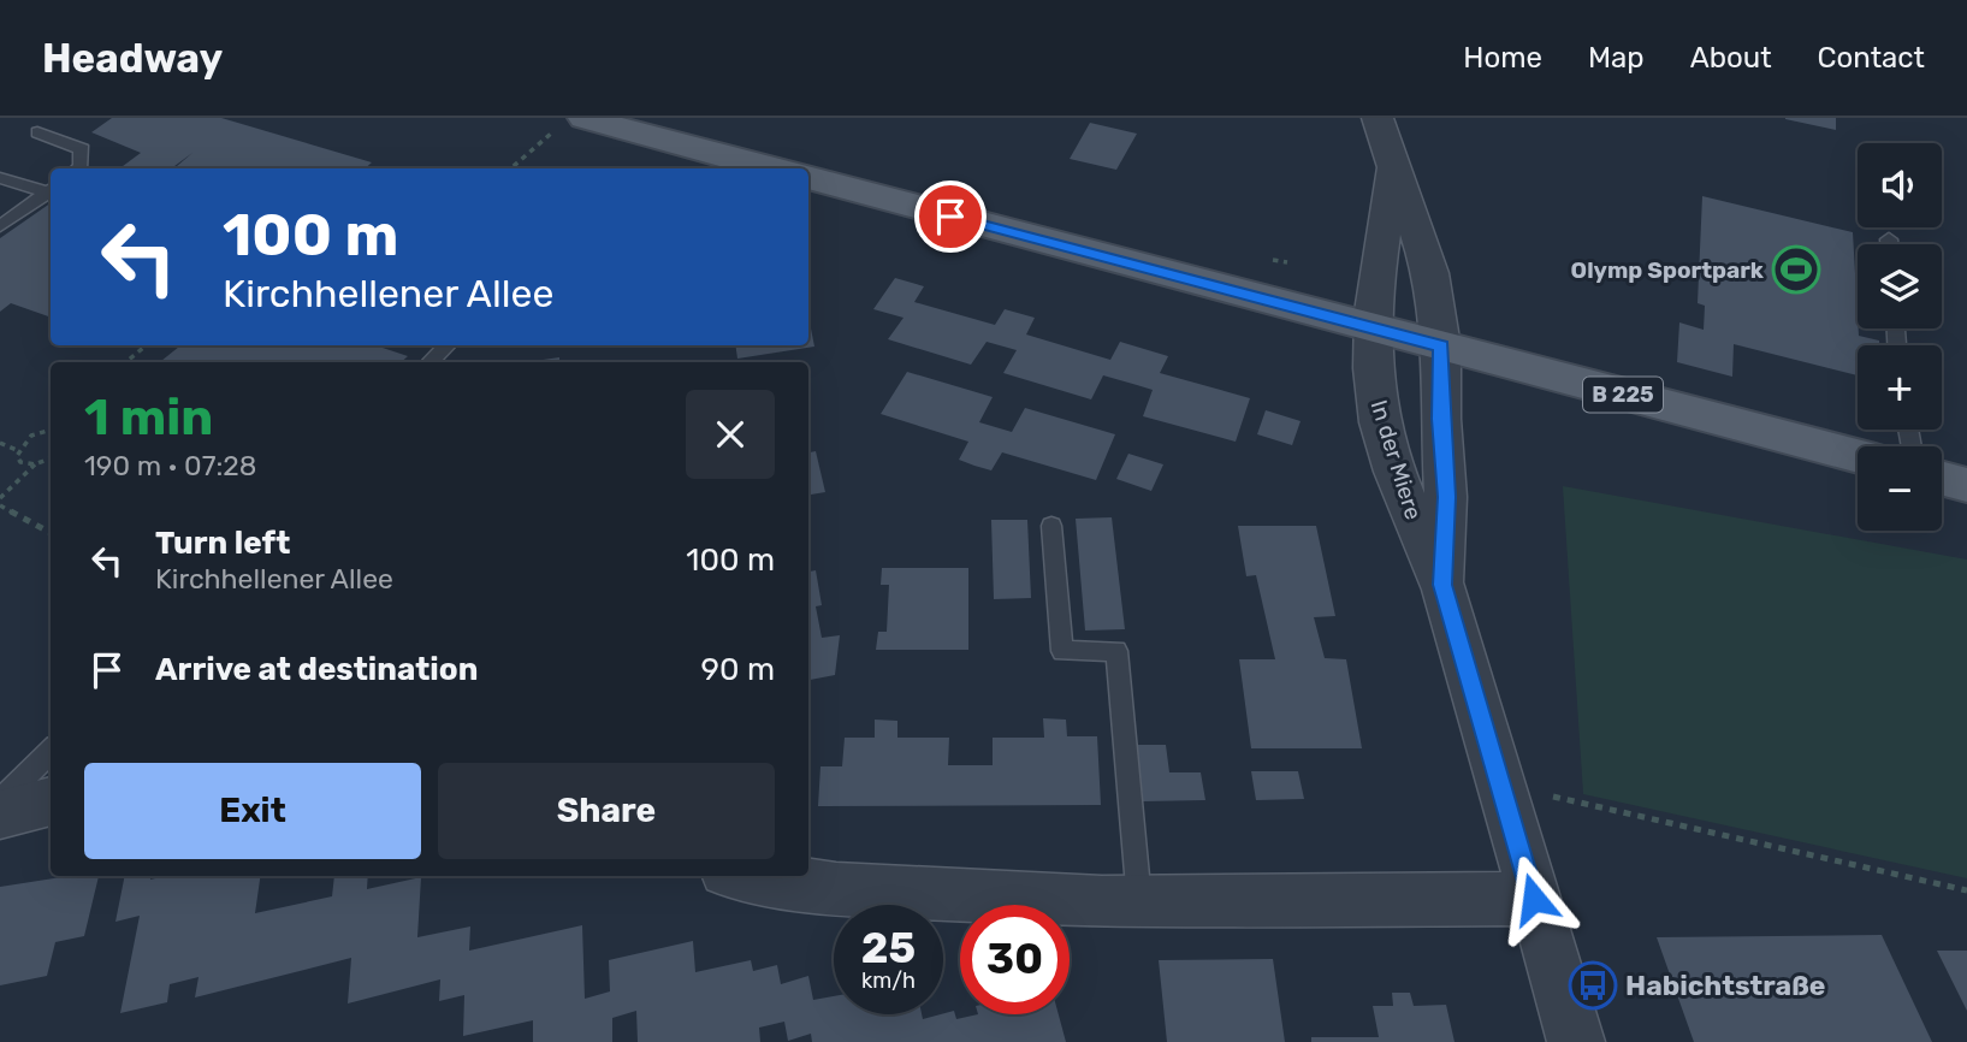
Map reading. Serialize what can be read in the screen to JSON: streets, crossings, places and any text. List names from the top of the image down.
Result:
{
  "streets": {
    "main road": ["B 225"],
    "street": ["In der Miere"]
  },
  "crossings": [
    ["B 225", "In der Miere"]
  ],
  "places": {
    "sports": ["Olymp Sportpark"],
    "bus stop": ["Habichtstraße"]
  },
  "page": {
    "header": "Headway",
    "nav": [
      "Home",
      "Map",
      "About",
      "Contact"
    ],
    "map_buttons": ["+", "−"],
    "turn": ["100 m", "Kirchhellener Allee"],
    "heading": ["1 min", "190 m · 07:28"],
    "list": [
      {
        "name": "Turn left",
        "note": "Kirchhellener Allee",
        "value": "100 m"
      },
      {
        "name": "Arrive at destination",
        "value": "90 m"
      }
    ],
    "buttons": ["Exit", "Share"],
    "speed": "25 km/h",
    "limit": "30"
  }
}
